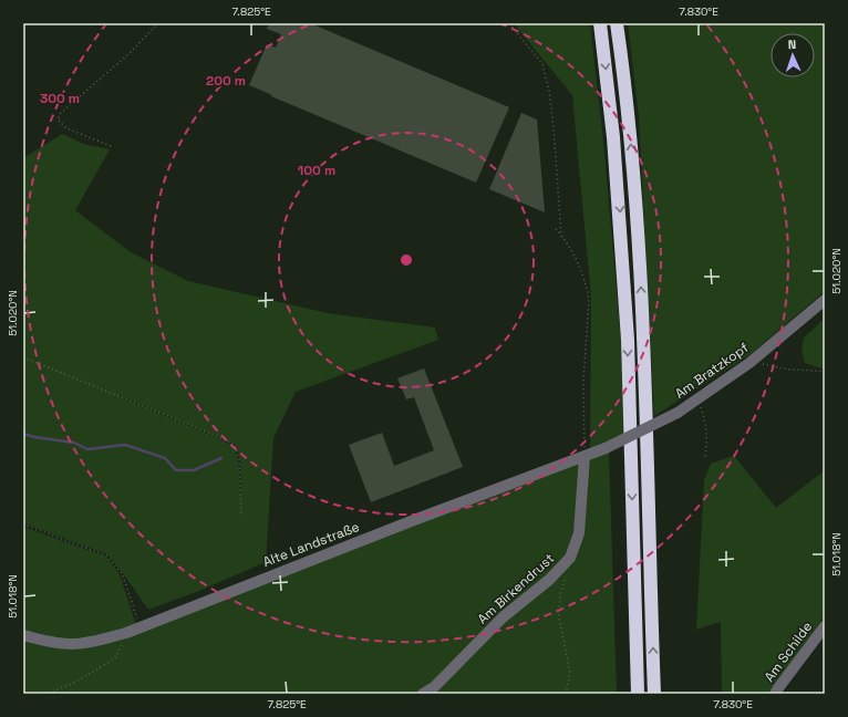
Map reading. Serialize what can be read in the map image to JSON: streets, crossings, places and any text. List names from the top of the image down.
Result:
{
  "streets": {
    "street": [
      "Am Bratzkopf",
      "Alte Landstraße",
      "Am Birkendrust",
      "Am Schilde"
    ]
  },
  "crossings": [
    ["Am Bratzkopf", "Alte Landstraße"],
    ["Alte Landstraße", "Am Birkendrust"]
  ],
  "north": "top",
  "coordinates": [
    "7.825°E",
    "7.830°E",
    "51.020°N",
    "51.018°N"
  ],
  "rings": ["200 m", "300 m", "100 m"]
}
